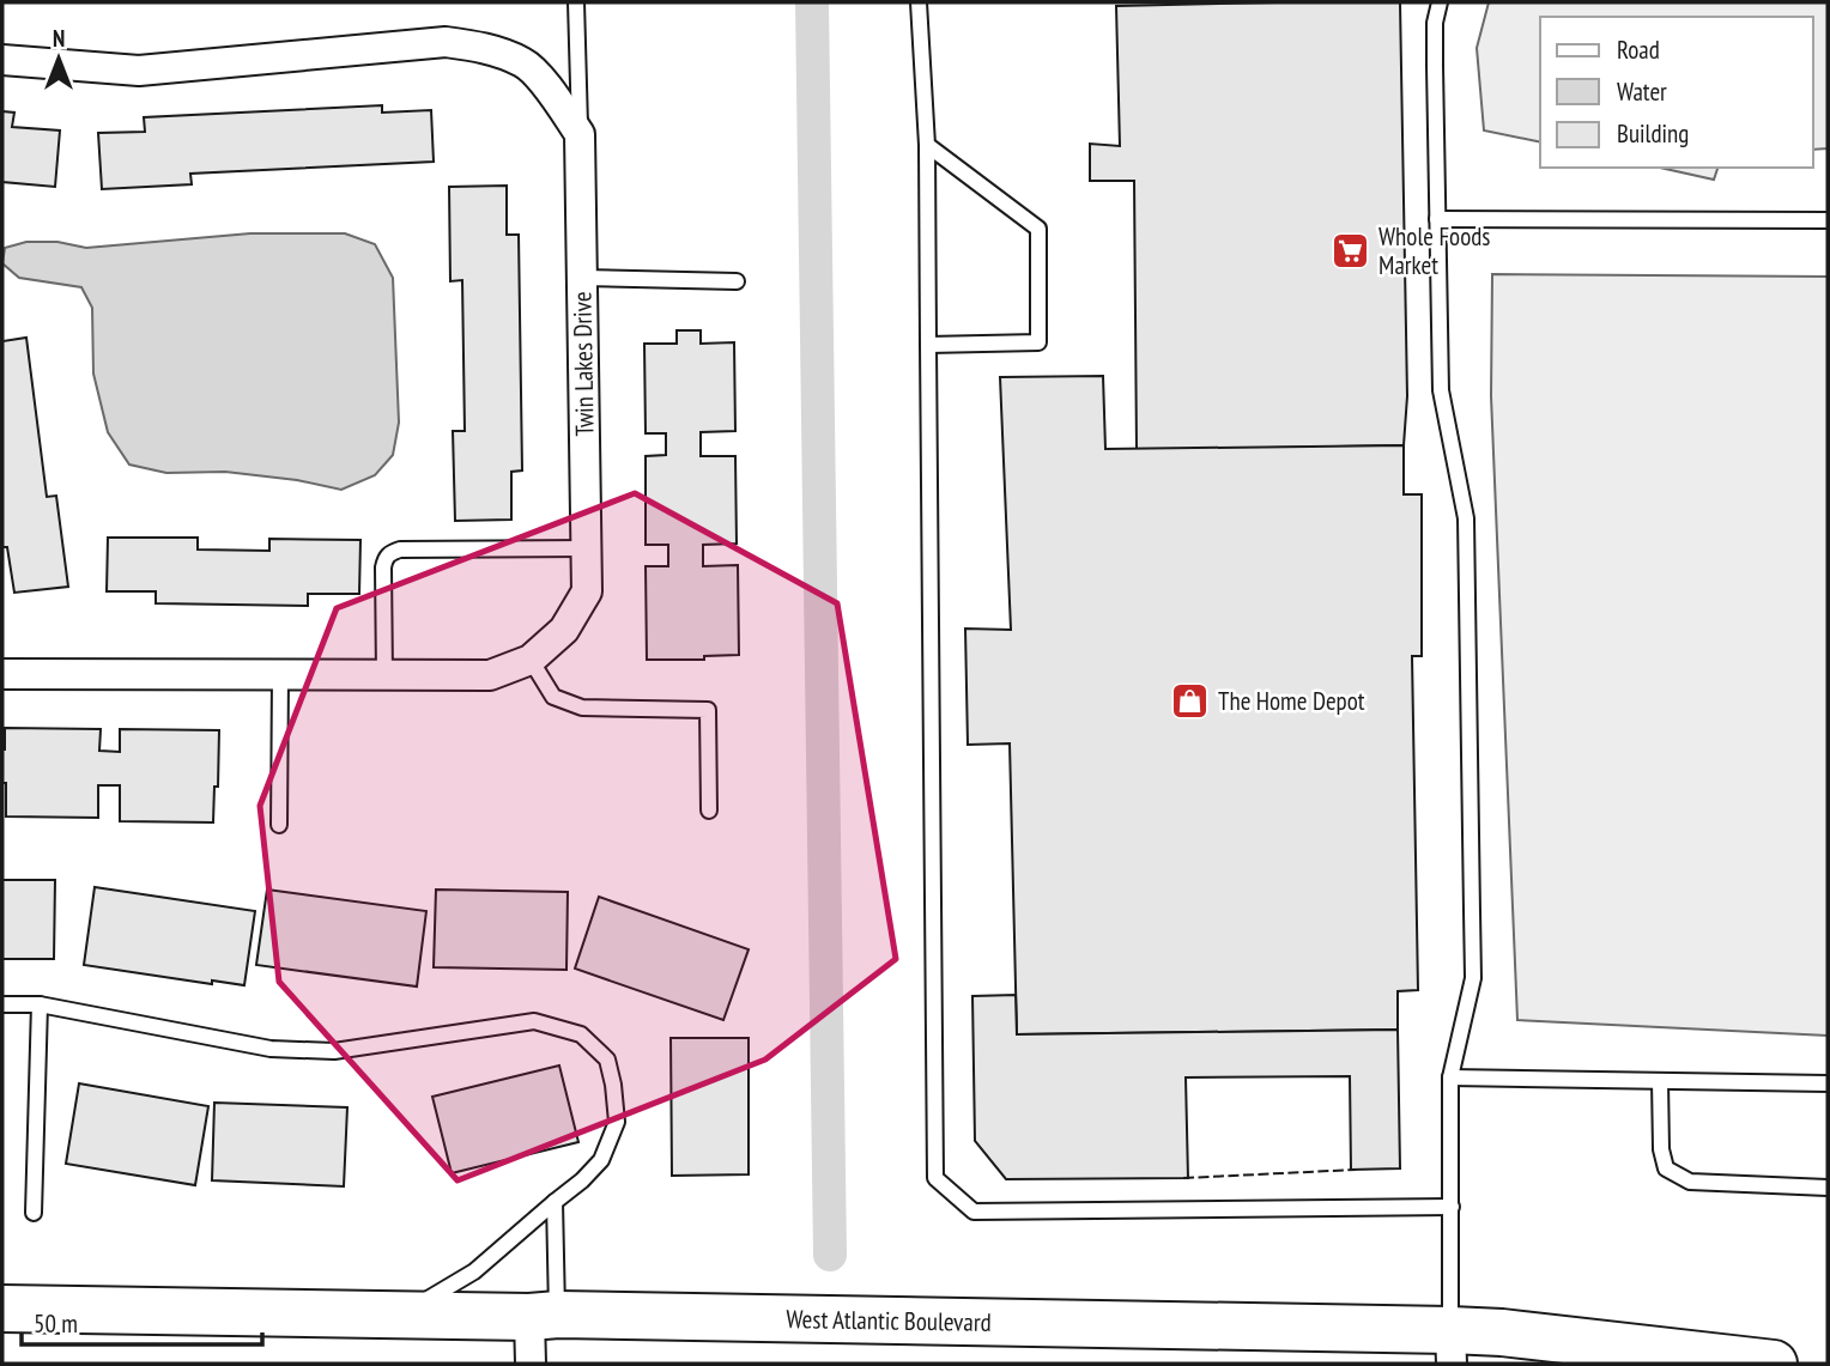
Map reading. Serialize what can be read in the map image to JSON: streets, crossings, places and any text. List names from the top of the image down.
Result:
{
  "streets": {
    "main road": ["West Atlantic Boulevard"],
    "street": ["Twin Lakes Drive"]
  },
  "places": {
    "supermarket": ["Whole Foods Market"],
    "shop": ["The Home Depot"]
  },
  "legend": ["Road", "Water", "Building"],
  "scale_bar": "50 m",
  "north": "top"
}
